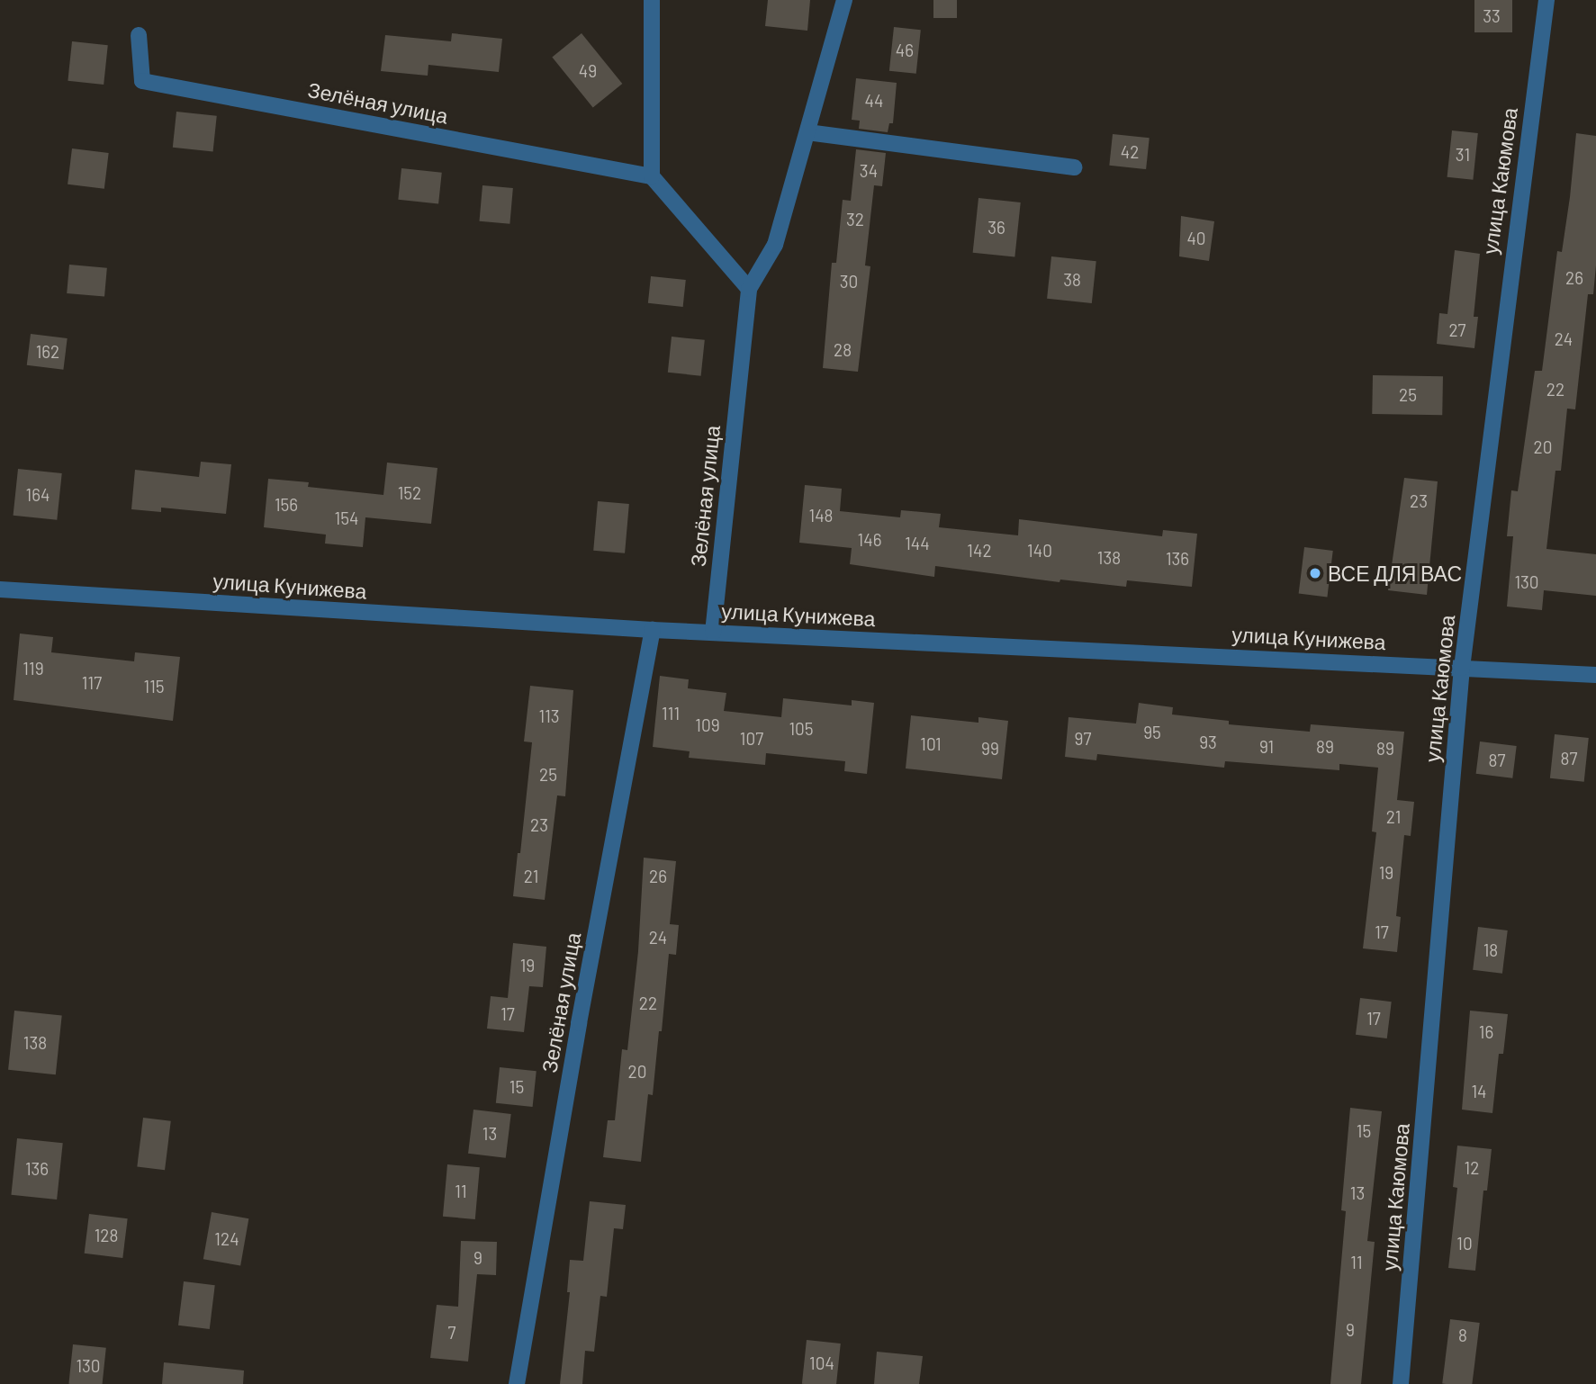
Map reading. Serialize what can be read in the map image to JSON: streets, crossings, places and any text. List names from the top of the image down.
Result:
{
  "streets": {
    "street": ["Зелёная улица", "улица Каюмова", "улица Кунижева"]
  },
  "crossings": [
    ["Зелёная улица", "улица Кунижева"],
    ["улица Каюмова", "улица Кунижева"]
  ],
  "places": ["ВСЕ ДЛЯ ВАС"],
  "house_numbers": [
    "33",
    "46",
    "49",
    "44",
    "42",
    "31",
    "34",
    "32",
    "36",
    "40",
    "26",
    "38",
    "30",
    "27",
    "24",
    "28",
    "162",
    "22",
    "25",
    "20",
    "152",
    "164",
    "23",
    "156",
    "148",
    "154",
    "146",
    "144",
    "142",
    "140",
    "138",
    "136",
    "130",
    "119",
    "117",
    "115",
    "111",
    "113",
    "109",
    "105",
    "95",
    "107",
    "97",
    "93",
    "101",
    "91",
    "89",
    "99",
    "89",
    "87",
    "87",
    "25",
    "21",
    "23",
    "19",
    "21",
    "26",
    "17",
    "24",
    "18",
    "19",
    "22",
    "17",
    "17",
    "16",
    "138",
    "20",
    "15",
    "14",
    "15",
    "13",
    "12",
    "136",
    "11",
    "13",
    "128",
    "124",
    "10",
    "9",
    "11",
    "9",
    "7",
    "8",
    "104",
    "130"
  ]
}
